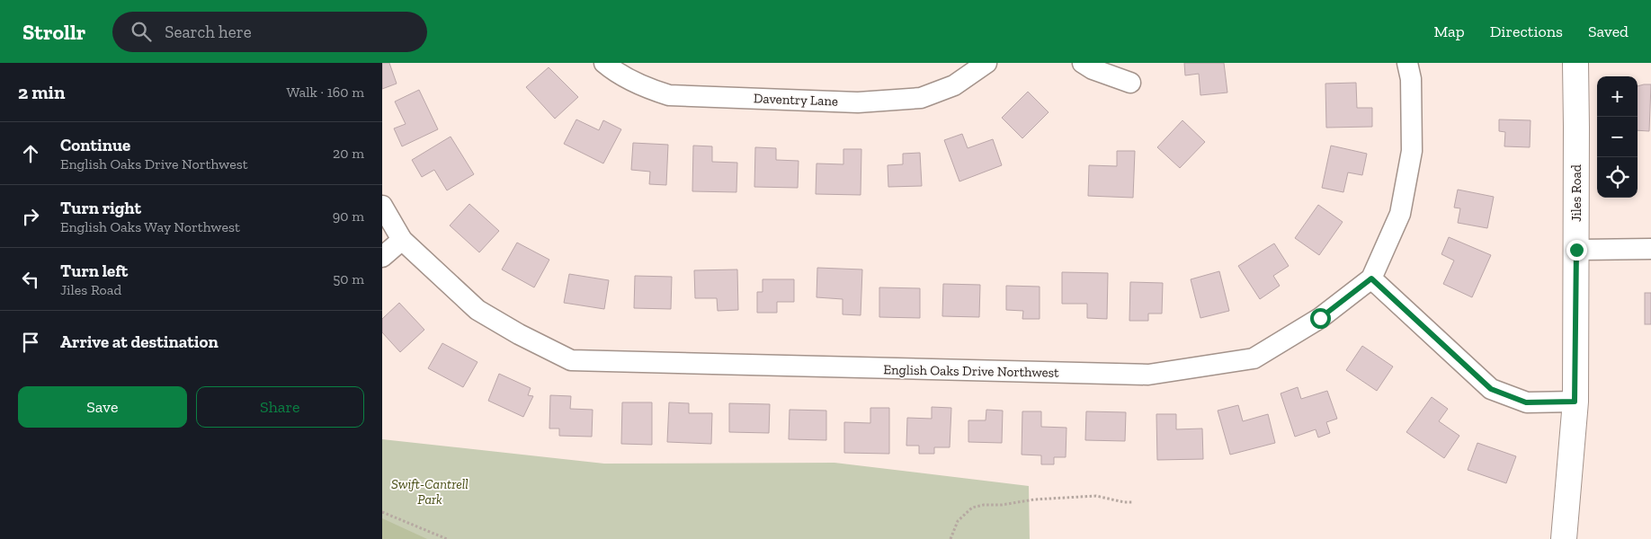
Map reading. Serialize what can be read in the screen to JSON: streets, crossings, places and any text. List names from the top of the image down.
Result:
{
  "streets": {
    "street": ["Daventry Lane", "Jiles Road", "English Oaks Drive Northwest"]
  },
  "parks": ["Swift-Cantrell Park"],
  "page": {
    "header": "Strollr",
    "search": "Search here",
    "nav": ["Map", "Directions", "Saved"],
    "heading": ["2 min", "Walk · 160 m"],
    "map_buttons": ["+", "−"],
    "list": [
      ["Continue", "English Oaks Drive Northwest", "20 m"],
      ["Turn right", "English Oaks Way Northwest", "90 m"],
      ["Turn left", "Jiles Road", "50 m"],
      "Arrive at destination"
    ],
    "buttons": ["Save", "Share"]
  }
}
